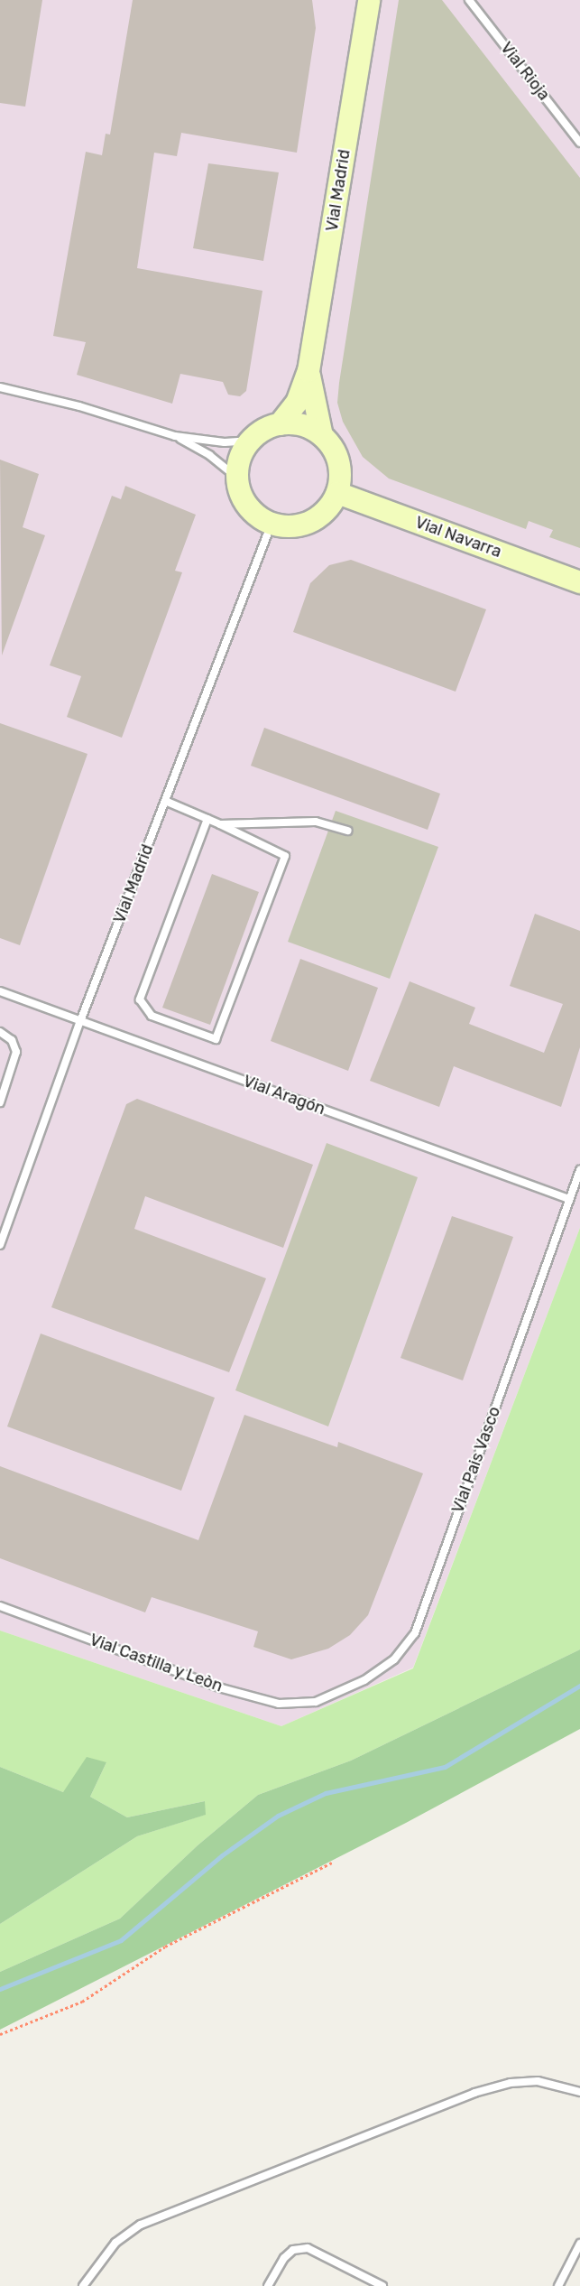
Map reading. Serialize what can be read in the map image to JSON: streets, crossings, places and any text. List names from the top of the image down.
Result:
{
  "streets": {
    "street": ["Vial Madrid", "Vial Navarra"],
    "lane": [
      "Vial Rioja",
      "Vial Aragón",
      "Vial Pais Vasco",
      "Vial Castilla y Leòn"
    ]
  },
  "crossings": [
    ["Vial Madrid", "Vial Navarra"],
    ["Vial Madrid", "Vial Aragón"],
    ["Vial Aragón", "Vial Pais Vasco"],
    ["Vial Pais Vasco", "Vial Castilla y Leòn"]
  ]
}
